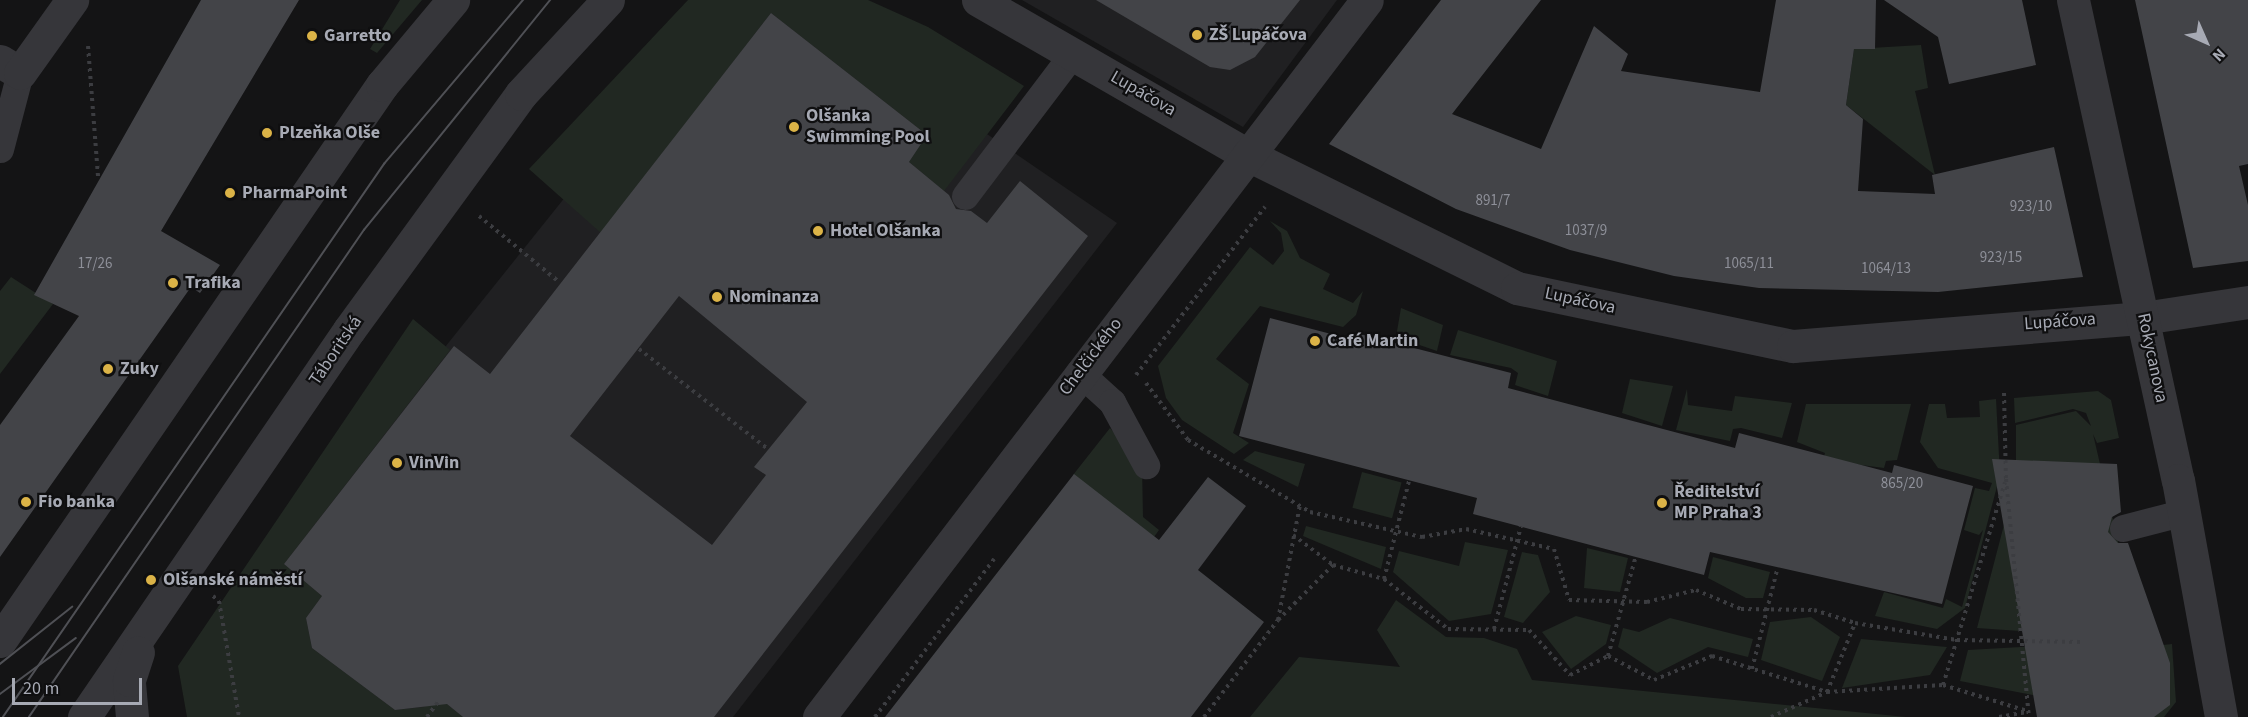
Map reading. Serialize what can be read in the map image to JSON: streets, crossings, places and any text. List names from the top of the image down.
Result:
{
  "streets": {
    "street": [
      "Lupáčova",
      "Táboritská",
      "Chelčického",
      "Rokycanova"
    ]
  },
  "crossings": [
    ["Lupáčova", "Chelčického"],
    ["Lupáčova", "Rokycanova"]
  ],
  "places": [
    "ZŠ Lupáčova",
    "Garretto",
    "Olšanka Swimming Pool",
    "Plzeňka Olše",
    "PharmaPoint",
    "Hotel Olšanka",
    "Trafika",
    "Nominanza",
    "Café Martin",
    "Zuky",
    "VinVin",
    "Fio banka",
    "Ředitelství MP Praha 3",
    "Olšanské náměstí"
  ],
  "house_numbers": [
    "891/7",
    "923/10",
    "1037/9",
    "923/15",
    "17/26",
    "1065/11",
    "1064/13",
    "865/20"
  ],
  "scale_bar": "20 m",
  "north": "bottom right"
}
